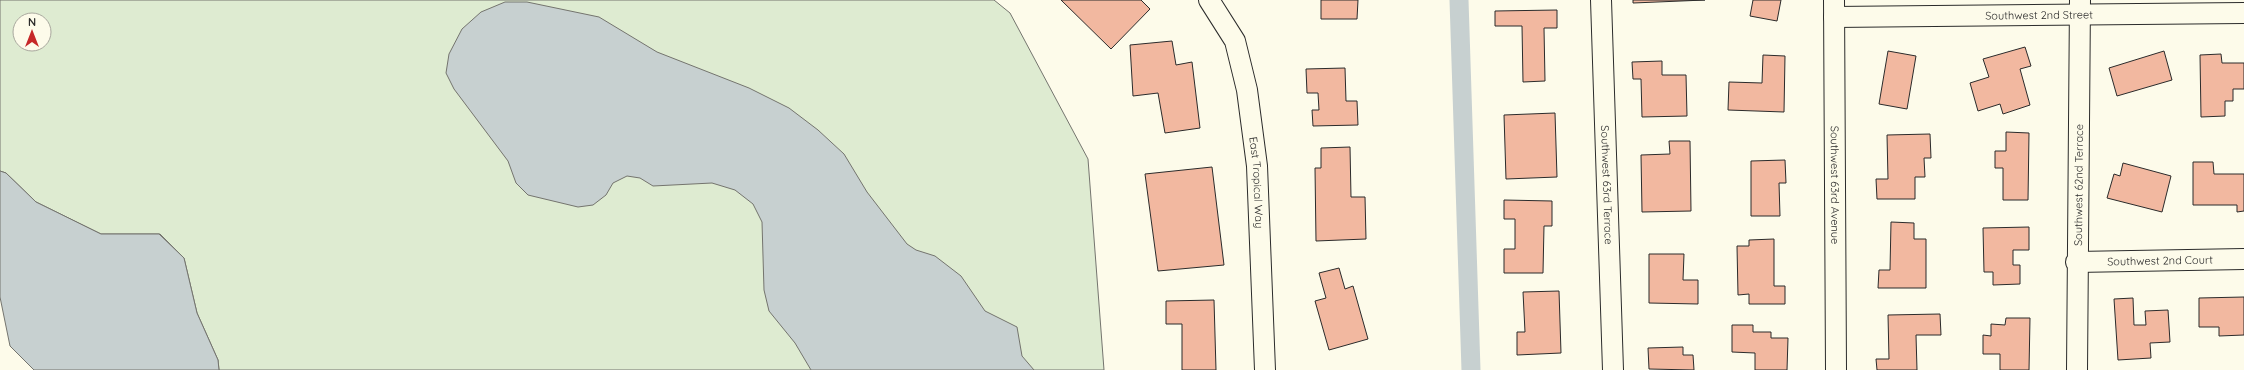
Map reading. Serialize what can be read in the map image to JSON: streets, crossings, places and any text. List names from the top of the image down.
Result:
{
  "streets": {
    "street": [
      "Southwest 2nd Street",
      "East Tropical Way",
      "Southwest 63rd Terrace",
      "Southwest 63rd Avenue",
      "Southwest 62nd Terrace",
      "Southwest 2nd Court"
    ]
  },
  "crossings": [
    ["Southwest 2nd Street", "Southwest 63rd Avenue"],
    ["Southwest 2nd Street", "Southwest 62nd Terrace"],
    ["Southwest 62nd Terrace", "Southwest 2nd Court"]
  ],
  "north": "top"
}
